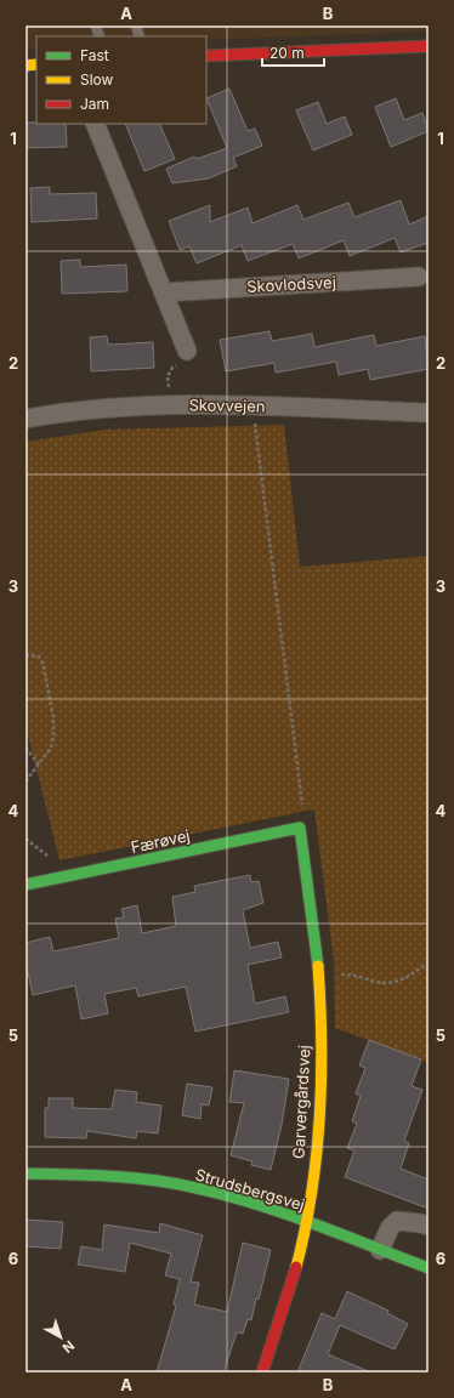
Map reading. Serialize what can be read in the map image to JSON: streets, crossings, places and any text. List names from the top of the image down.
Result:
{
  "streets": {
    "street": [
      "Skovlodsvej",
      "Skovvejen",
      "Færøvej",
      "Garvergårdsvej",
      "Strudsbergsvej"
    ]
  },
  "crossings": [
    ["Færøvej", "Garvergårdsvej"],
    ["Garvergårdsvej", "Strudsbergsvej"]
  ],
  "legend": ["Fast", "Slow", "Jam"],
  "scale_bar": "20 m",
  "north": "bottom right",
  "grid": {
    "columns": ["A", "B"],
    "rows": [
      "1",
      "2",
      "3",
      "4",
      "5",
      "6"
    ]
  }
}
